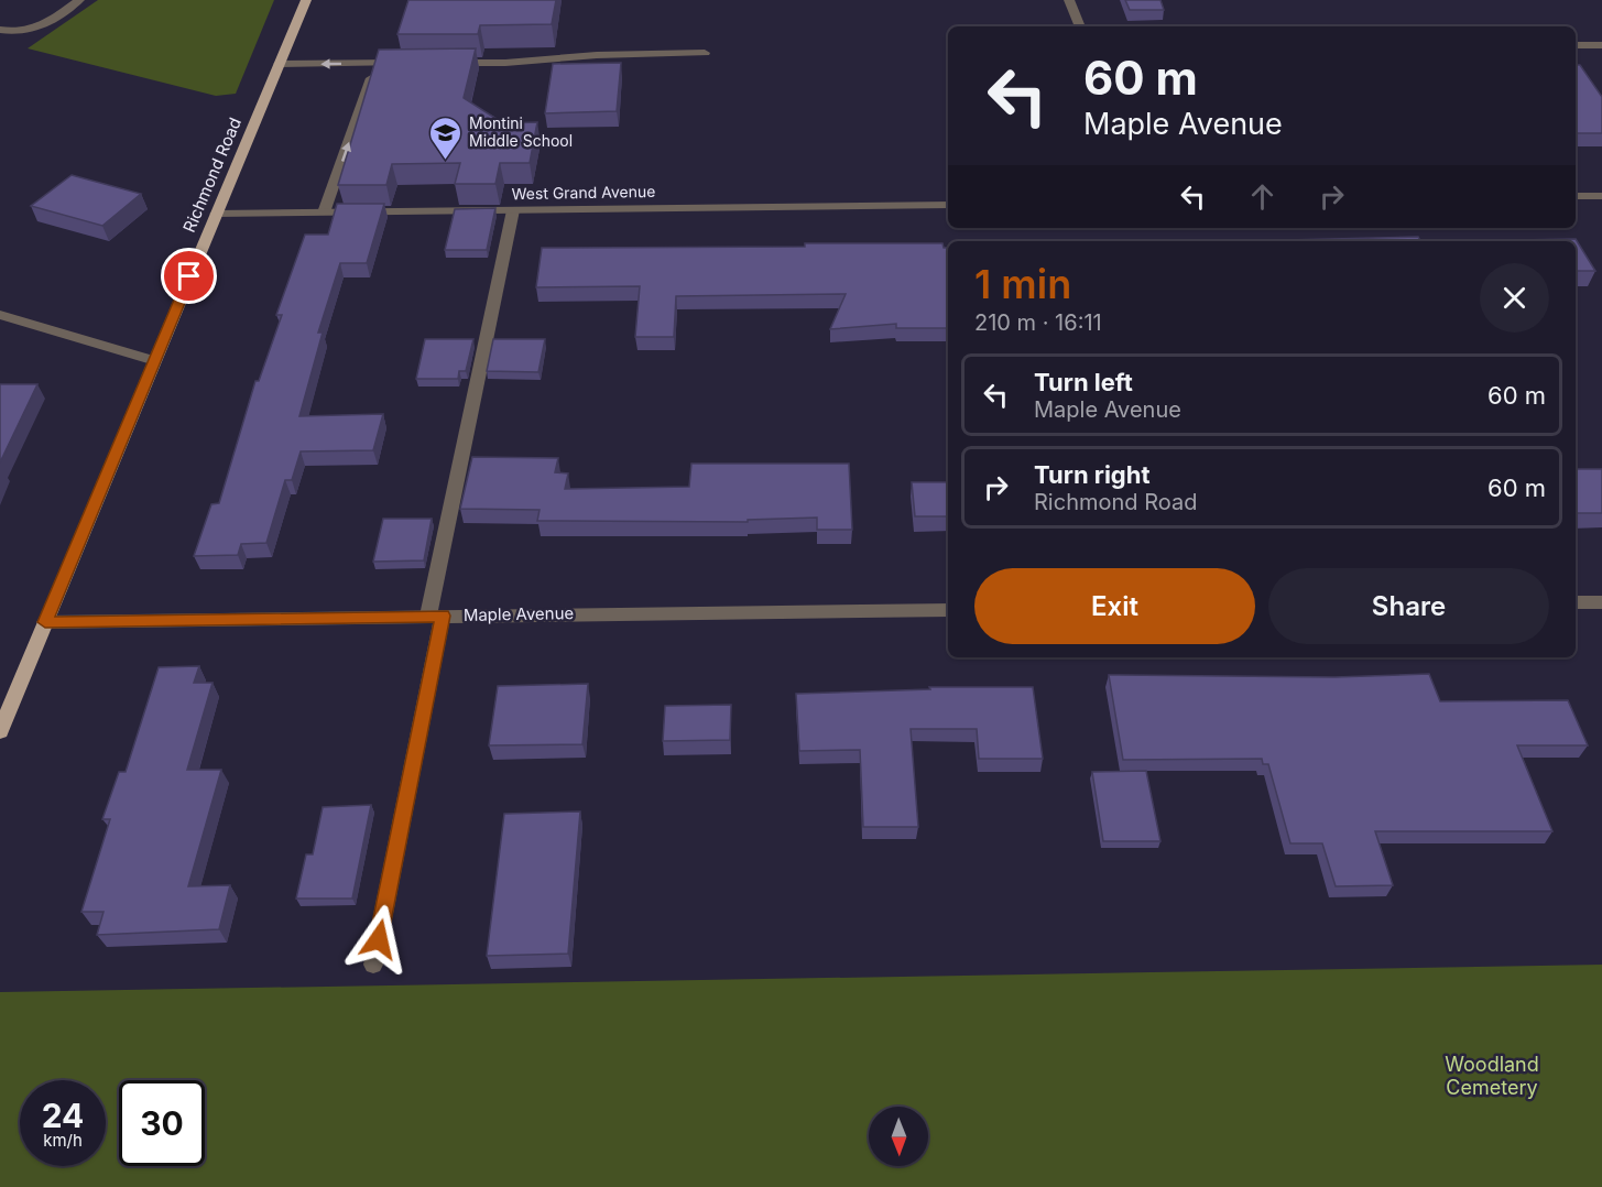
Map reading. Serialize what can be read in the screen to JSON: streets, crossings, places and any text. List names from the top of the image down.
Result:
{
  "streets": {
    "main road": ["Richmond Road"],
    "street": ["West Grand Avenue", "Maple Avenue"]
  },
  "crossings": [
    ["Richmond Road", "West Grand Avenue"],
    ["Richmond Road", "Maple Avenue"]
  ],
  "parks": ["Woodland Cemetery"],
  "places": {
    "school or university": ["Montini Middle School"]
  },
  "north": "bottom",
  "page": {
    "turn": ["60 m", "Maple Avenue"],
    "heading": ["1 min", "210 m · 16:11"],
    "list": [
      {
        "name": "Turn left",
        "note": "Maple Avenue",
        "value": "60 m"
      },
      {
        "name": "Turn right",
        "note": "Richmond Road",
        "value": "60 m"
      }
    ],
    "buttons": ["Exit", "Share"],
    "speed": "24 km/h",
    "limit": "30"
  }
}
